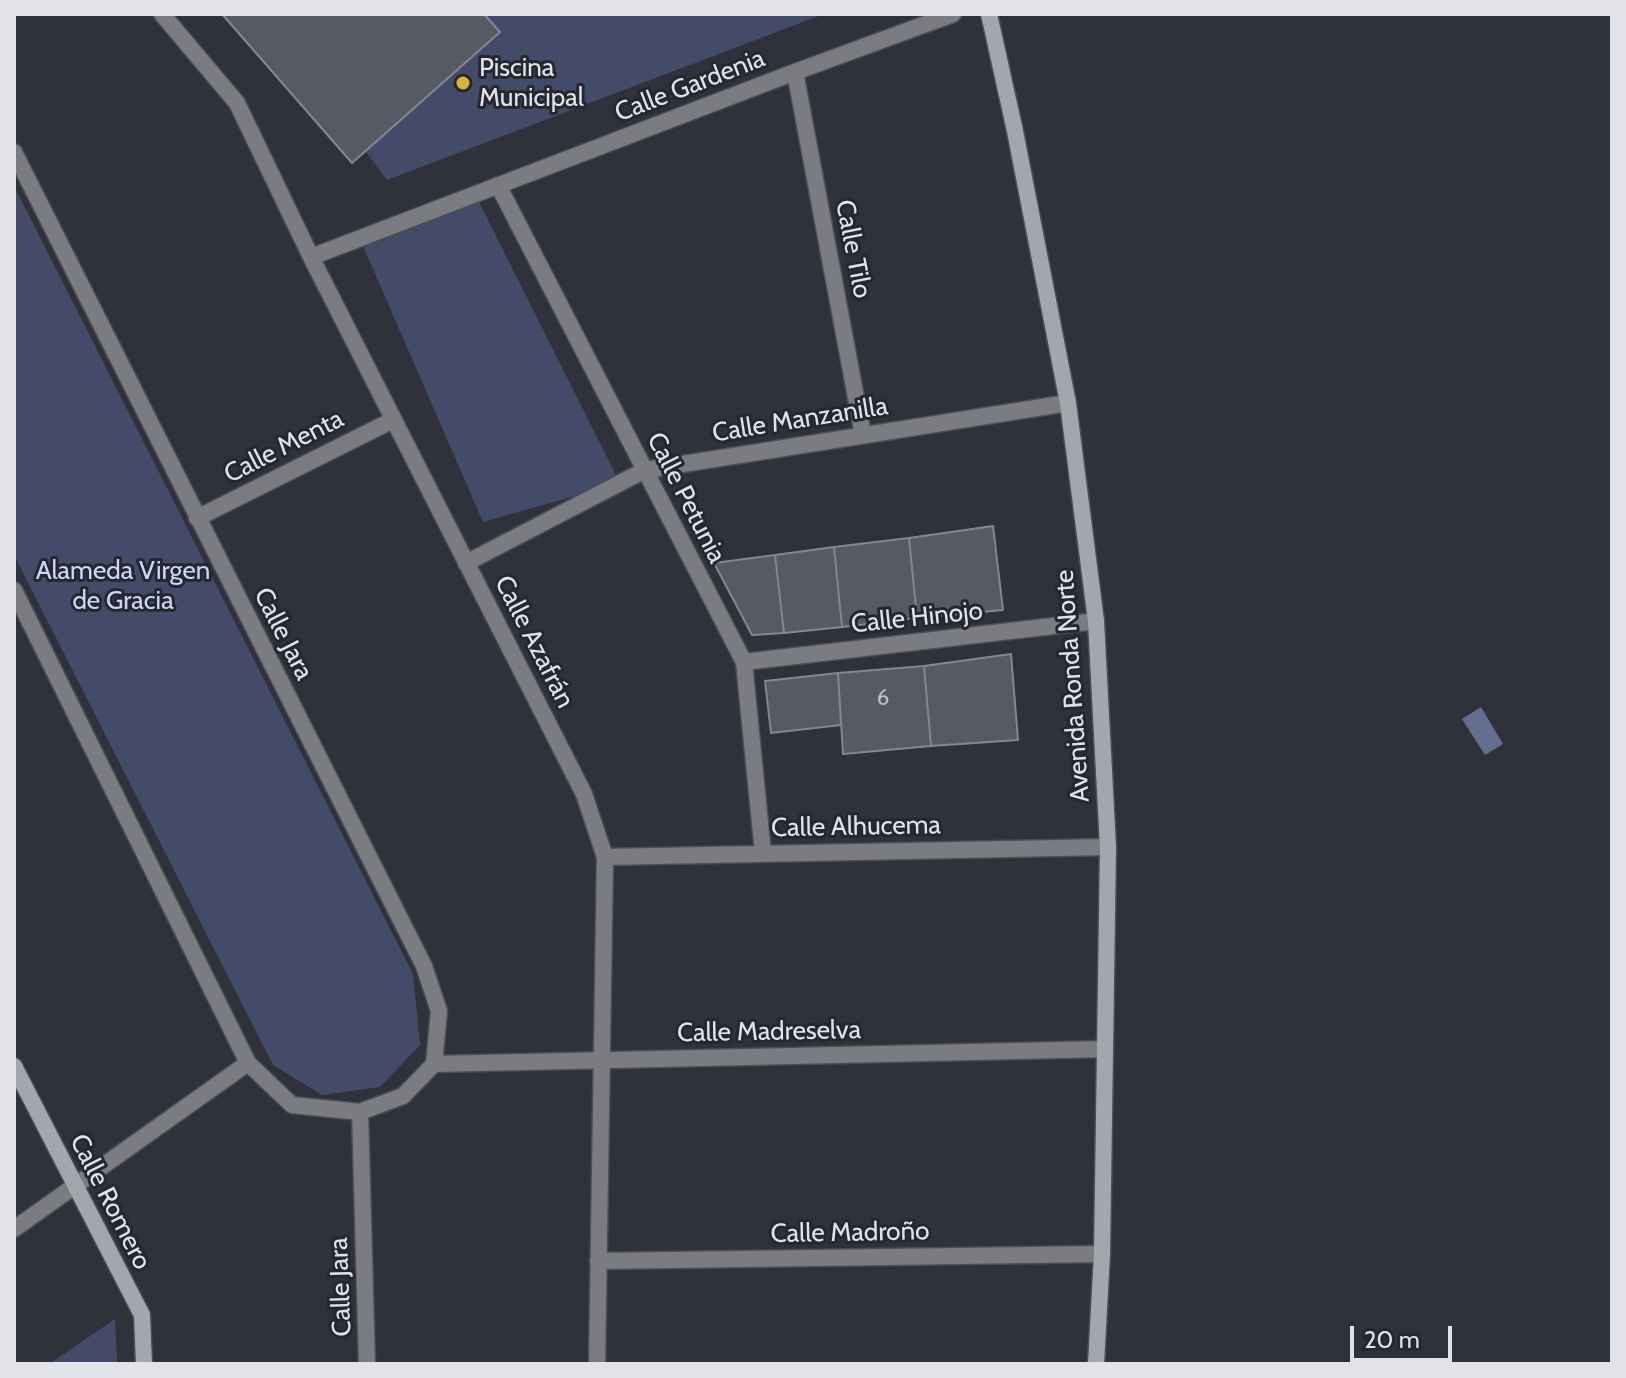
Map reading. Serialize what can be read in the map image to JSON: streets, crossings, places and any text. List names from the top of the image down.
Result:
{
  "streets": {
    "street": [
      "Calle Gardenia",
      "Calle Tilo",
      "Calle Manzanilla",
      "Calle Menta",
      "Calle Petunia",
      "Calle Hinojo",
      "Calle Jara",
      "Calle Azafrán",
      "Avenida Ronda Norte",
      "Calle Alhucema",
      "Calle Madreselva",
      "Calle Romero",
      "Calle Madroño"
    ]
  },
  "crossings": [
    ["Calle Gardenia", "Calle Tilo"],
    ["Calle Gardenia", "Calle Petunia"],
    ["Calle Gardenia", "Calle Azafrán"],
    ["Calle Tilo", "Calle Manzanilla"],
    ["Calle Manzanilla", "Calle Petunia"],
    ["Calle Manzanilla", "Calle Azafrán"],
    ["Calle Manzanilla", "Avenida Ronda Norte"],
    ["Calle Menta", "Calle Jara"],
    ["Calle Menta", "Calle Azafrán"],
    ["Calle Petunia", "Calle Hinojo"],
    ["Calle Petunia", "Calle Alhucema"],
    ["Calle Hinojo", "Avenida Ronda Norte"],
    ["Calle Jara", "Calle Madreselva"],
    ["Calle Azafrán", "Calle Alhucema"],
    ["Calle Azafrán", "Calle Madreselva"],
    ["Calle Azafrán", "Calle Madroño"],
    ["Avenida Ronda Norte", "Calle Alhucema"],
    ["Avenida Ronda Norte", "Calle Madreselva"],
    ["Avenida Ronda Norte", "Calle Madroño"]
  ],
  "parks": ["Alameda Virgen de Gracia"],
  "places": ["Piscina Municipal"],
  "house_numbers": ["6"],
  "scale_bar": "20 m"
}
